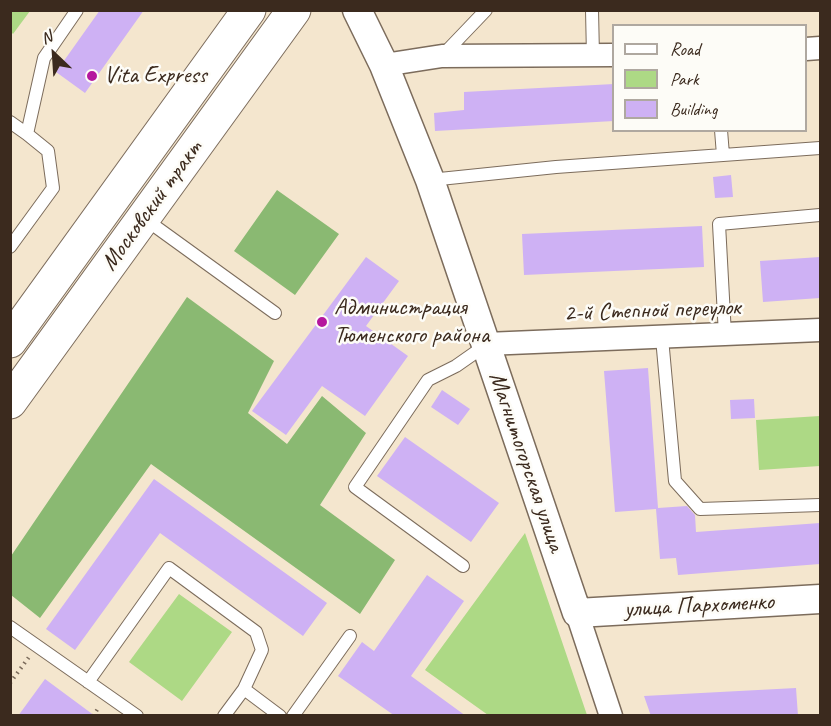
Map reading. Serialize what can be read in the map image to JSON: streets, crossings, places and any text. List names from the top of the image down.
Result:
{
  "streets": {
    "main road": ["Московский тракт"],
    "street": ["2-й Степной переулок", "Магнитогорская улица", "улица Пархоменко"]
  },
  "crossings": [
    ["2-й Степной переулок", "Магнитогорская улица"],
    ["Магнитогорская улица", "улица Пархоменко"]
  ],
  "places": ["Vita Express", "Администрация Тюменского района"],
  "legend": ["Road", "Park", "Building"],
  "north": "top left"
}
